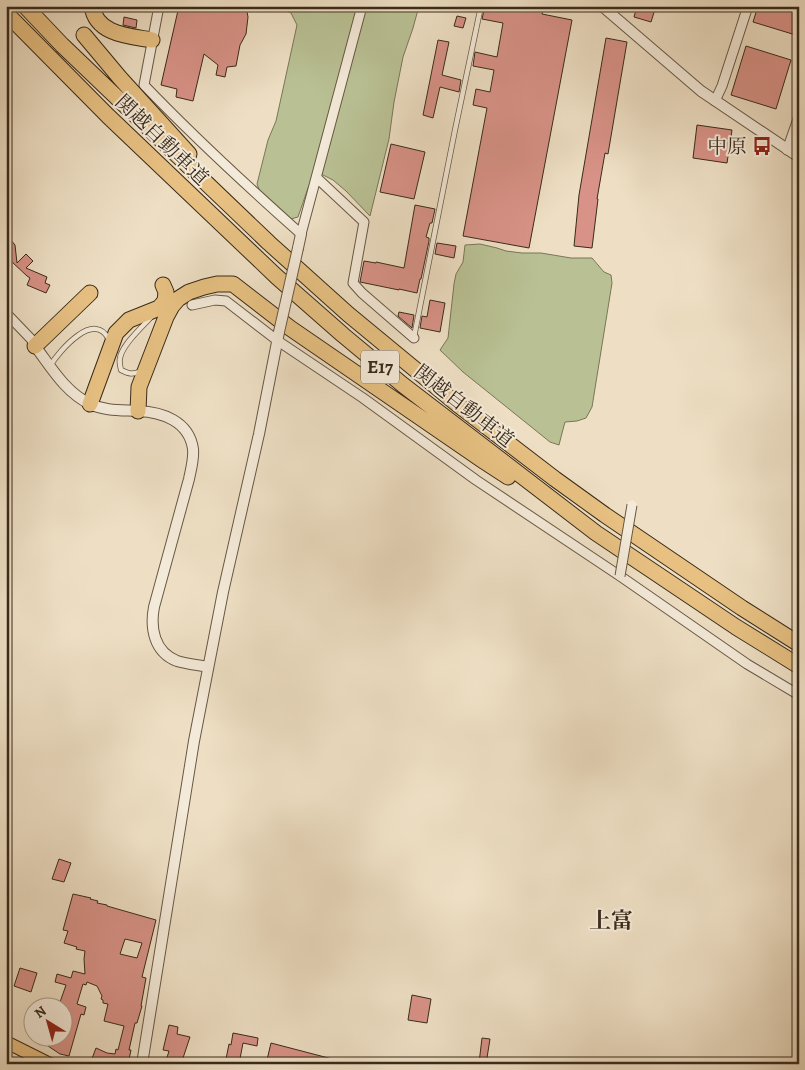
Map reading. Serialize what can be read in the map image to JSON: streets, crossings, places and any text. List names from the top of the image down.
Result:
{
  "streets": {
    "highway": ["関越自動車道", "E17"]
  },
  "districts": ["上富"],
  "places": {
    "bus stop": ["中原"]
  },
  "north": "top left"
}
